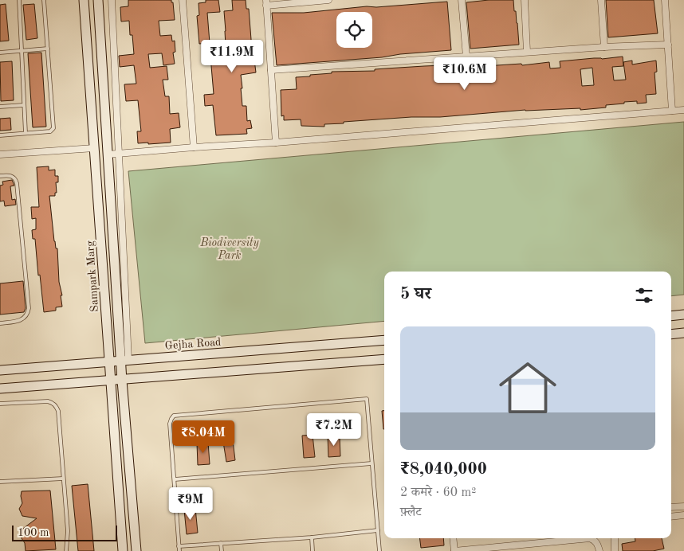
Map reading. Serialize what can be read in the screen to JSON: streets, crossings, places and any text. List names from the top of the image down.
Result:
{
  "streets": {
    "street": ["Sampark Marg", "Gejha Road"]
  },
  "crossings": [
    ["Sampark Marg", "Gejha Road"]
  ],
  "parks": ["Biodiversity Park"],
  "scale_bar": "100 m",
  "page": {
    "price": [
      "₹11.9M",
      "₹10.6M",
      "₹7.2M",
      "₹8.04M",
      "₹9M"
    ],
    "heading": "5 घर",
    "list": [
      {
        "name": "₹8,040,000",
        "note": "2 कमरे · 60 m² · फ़्लैट"
      }
    ],
    "scale": "100 m"
  }
}
